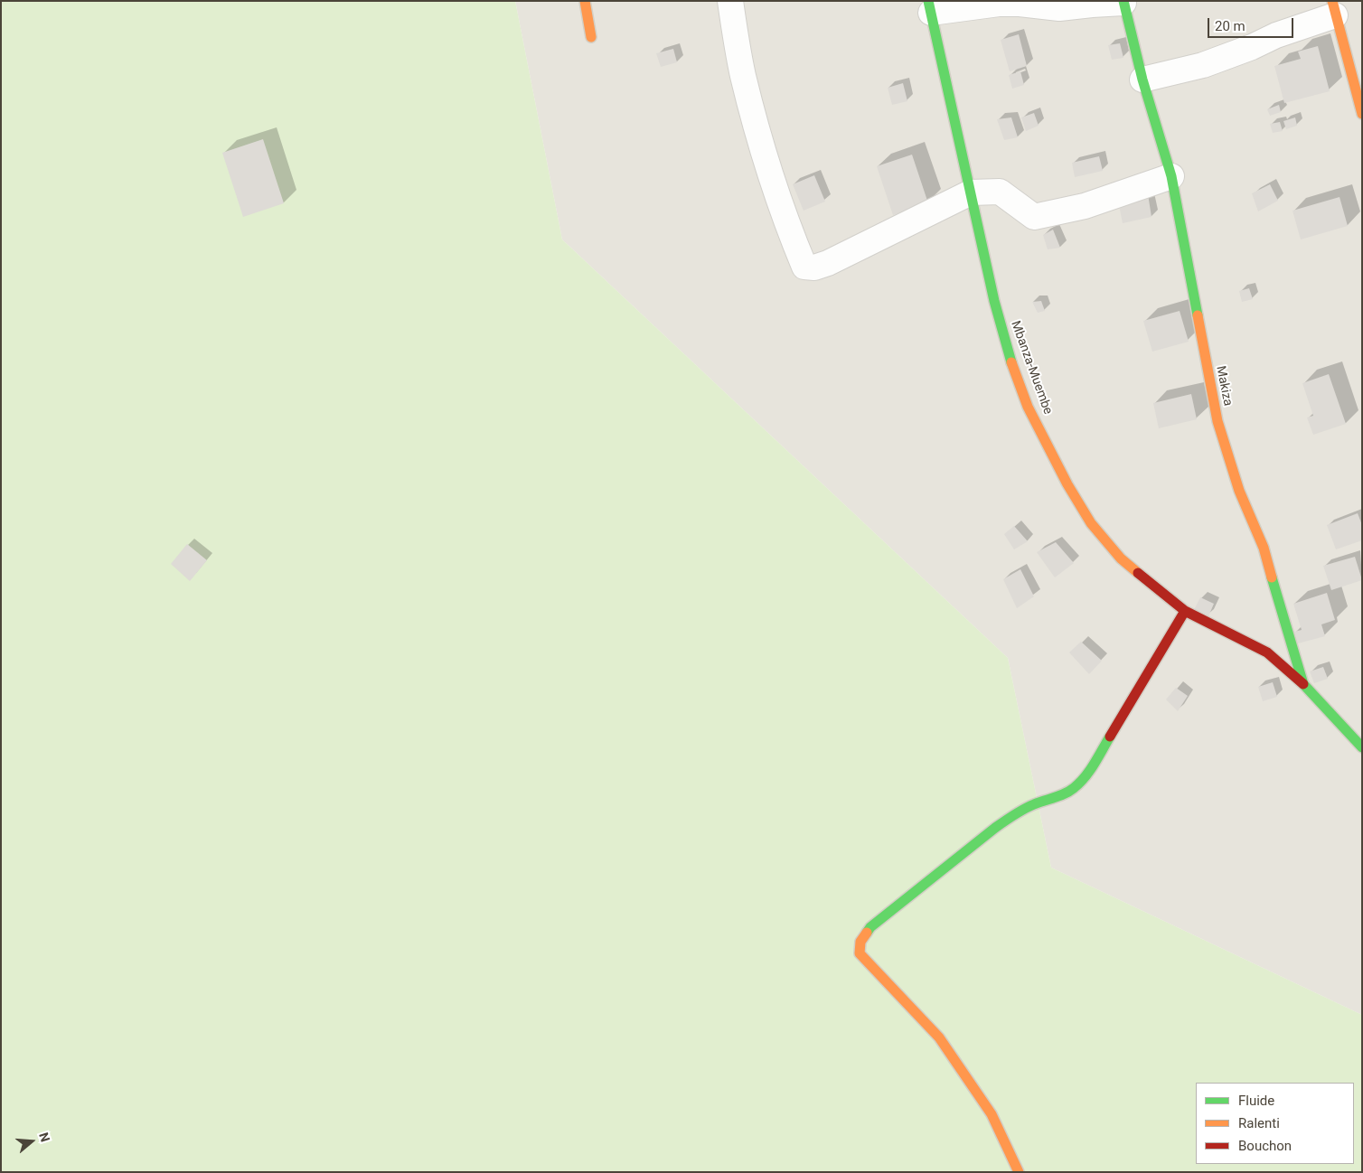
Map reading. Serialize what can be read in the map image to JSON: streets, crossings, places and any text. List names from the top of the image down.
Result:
{
  "streets": {
    "street": ["Mbanza-Muembe", "Makiza"]
  },
  "crossings": [
    ["Mbanza-Muembe", "Makiza"]
  ],
  "legend": ["Fluide", "Ralenti", "Bouchon"],
  "scale_bar": "20 m",
  "north": "right"
}
